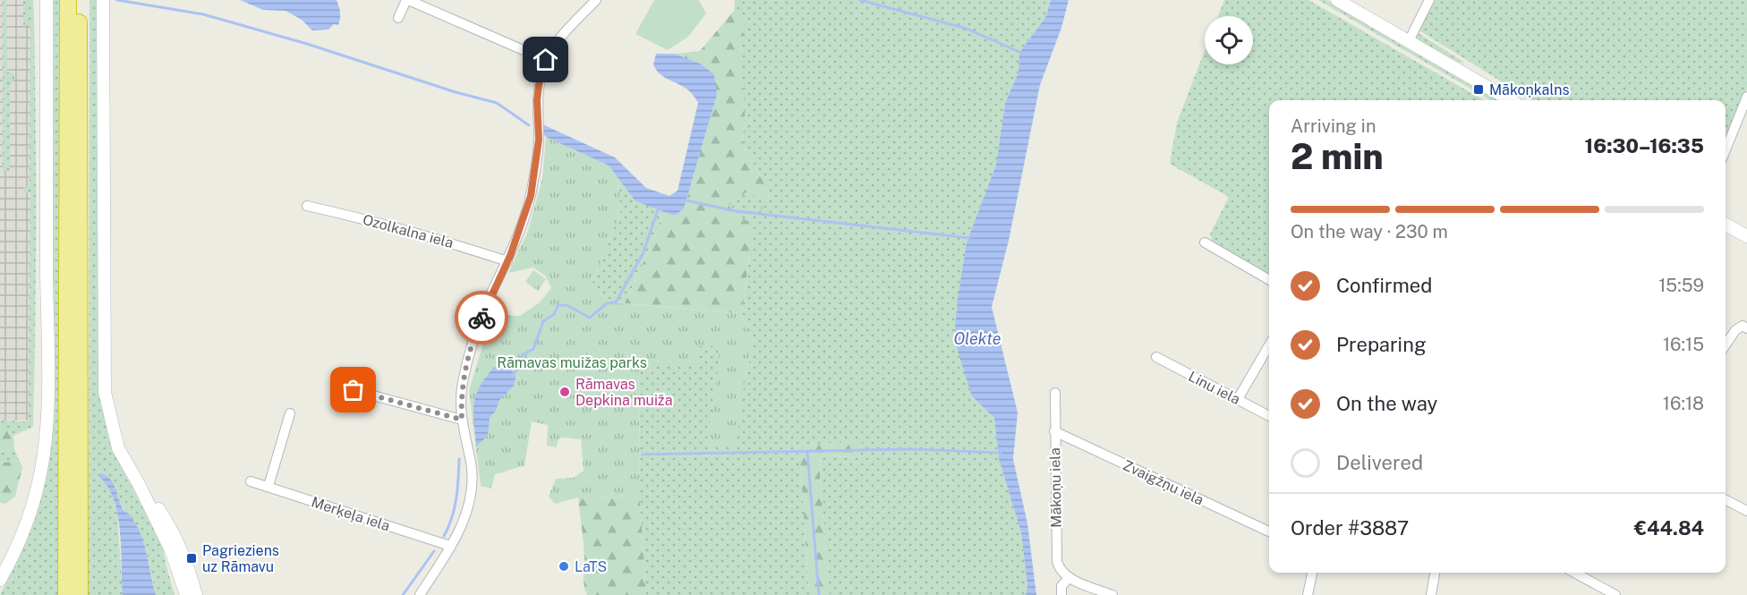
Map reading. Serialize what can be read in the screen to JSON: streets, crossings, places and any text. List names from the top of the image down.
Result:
{
  "streets": {
    "street": [
      "Ozolkalna iela",
      "Linu iela",
      "Zvaigžņu iela",
      "Mākoņu iela",
      "Merķeļa iela"
    ]
  },
  "crossings": [
    ["Zvaigžņu iela", "Mākoņu iela"]
  ],
  "water": ["Olekte"],
  "parks": ["Rāmavas muižas parks"],
  "places": {
    "transit": ["Mākoņkalns", "Pagrieziens uz Rāmavu"],
    "other": ["Rāmavas Depkina muiža", "LaTS"]
  },
  "page": {
    "heading": ["2 min", "Arriving in", "16:30–16:35"],
    "panel": ["Order #3887", "€44.84"],
    "bar": "On the way · 230 m",
    "list": [
      ["Confirmed", "15:59"],
      ["Preparing", "16:15"],
      ["On the way", "16:18"],
      "Delivered"
    ]
  }
}
